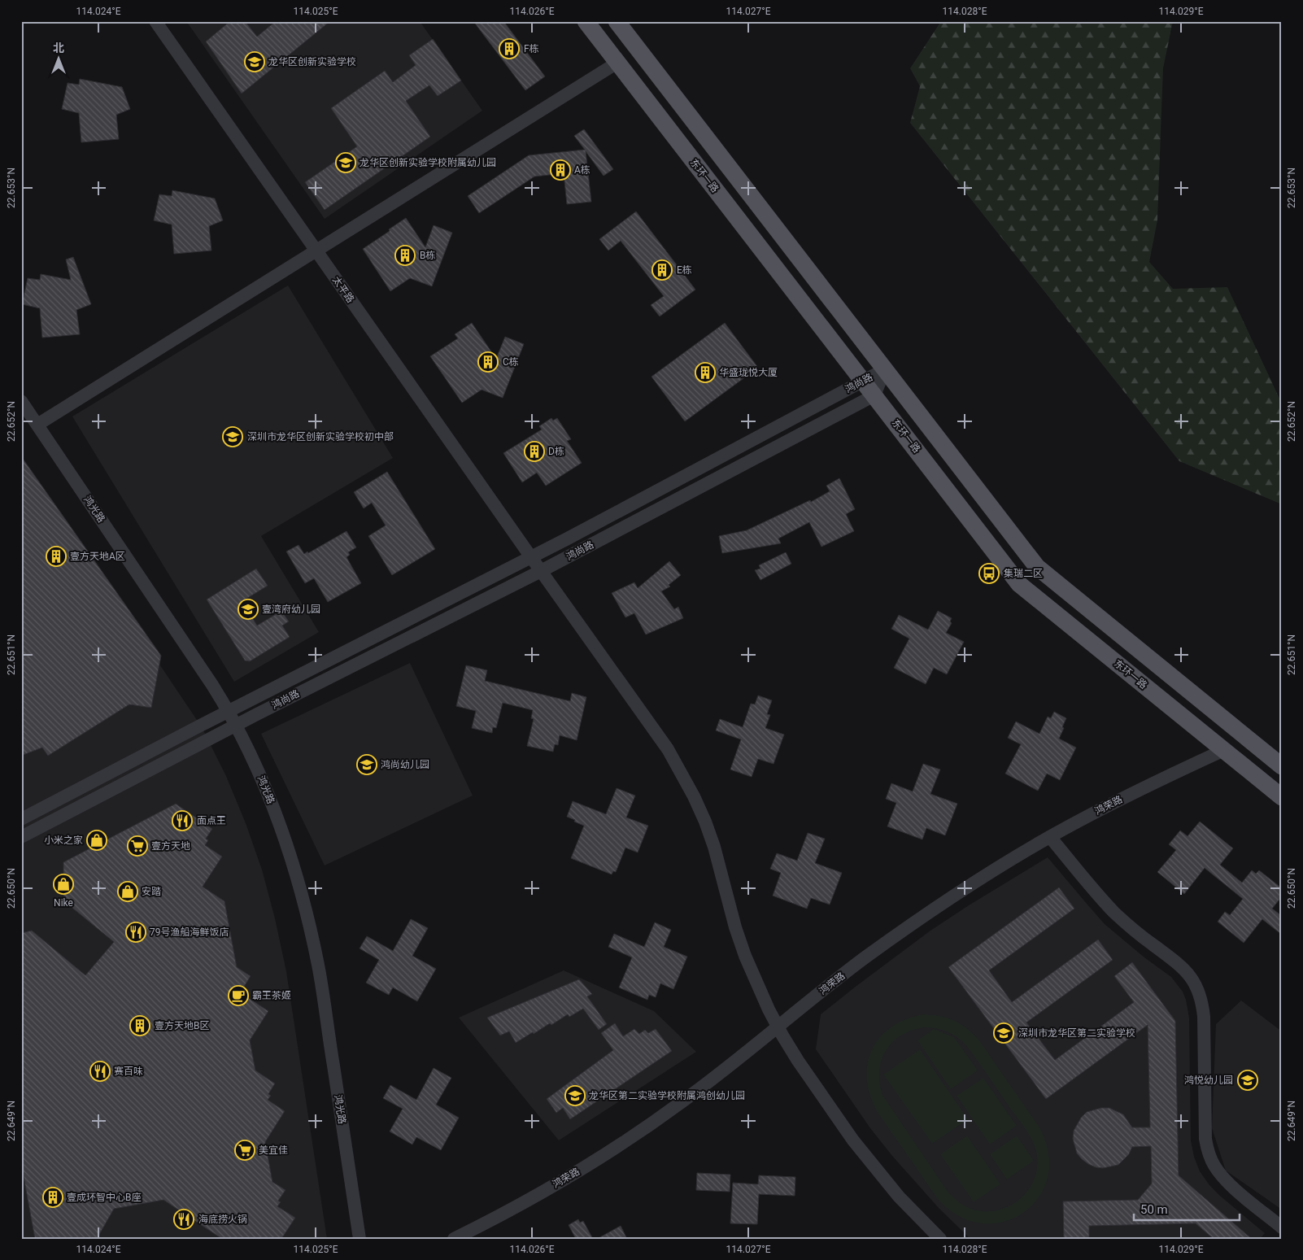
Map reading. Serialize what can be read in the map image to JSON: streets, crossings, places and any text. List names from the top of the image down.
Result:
{
  "streets": {
    "main road": ["东环一路"],
    "street": [
      "太平路",
      "鸿尚路",
      "鸿光路",
      "鸿荣路"
    ]
  },
  "crossings": [
    ["东环一路", "鸿尚路"],
    ["东环一路", "鸿荣路"],
    ["太平路", "鸿尚路"],
    ["太平路", "鸿荣路"],
    ["鸿尚路", "鸿光路"]
  ],
  "places": {
    "building": [
      "F栋",
      "A栋",
      "B栋",
      "E栋",
      "C栋",
      "华盛珑悦大厦",
      "D栋",
      "壹方天地A区",
      "壹方天地B区",
      "壹成环智中心B座"
    ],
    "school or university": [
      "龙华区创新实验学校",
      "龙华区创新实验学校附属幼儿园",
      "深圳市龙华区创新实验学校初中部",
      "壹湾府幼儿园",
      "鸿尚幼儿园",
      "深圳市龙华区第二实验学校",
      "鸿悦幼儿园",
      "龙华区第二实验学校附属鸿创幼儿园"
    ],
    "bus stop": ["集瑞二区"],
    "restaurant": [
      "面点王",
      "79号渔船海鲜饭店",
      "赛百味",
      "海底捞火锅"
    ],
    "shop": ["小米之家", "Nike", "安踏"],
    "supermarket": ["壹方天地", "美宜佳"],
    "cafe": ["霸王茶姬"]
  },
  "scale_bar": "50 m",
  "north": "top",
  "coordinates": [
    "114.024°E",
    "114.025°E",
    "114.026°E",
    "114.027°E",
    "114.028°E",
    "114.029°E",
    "22.653°N",
    "22.652°N",
    "22.651°N",
    "22.650°N",
    "22.649°N"
  ]
}
